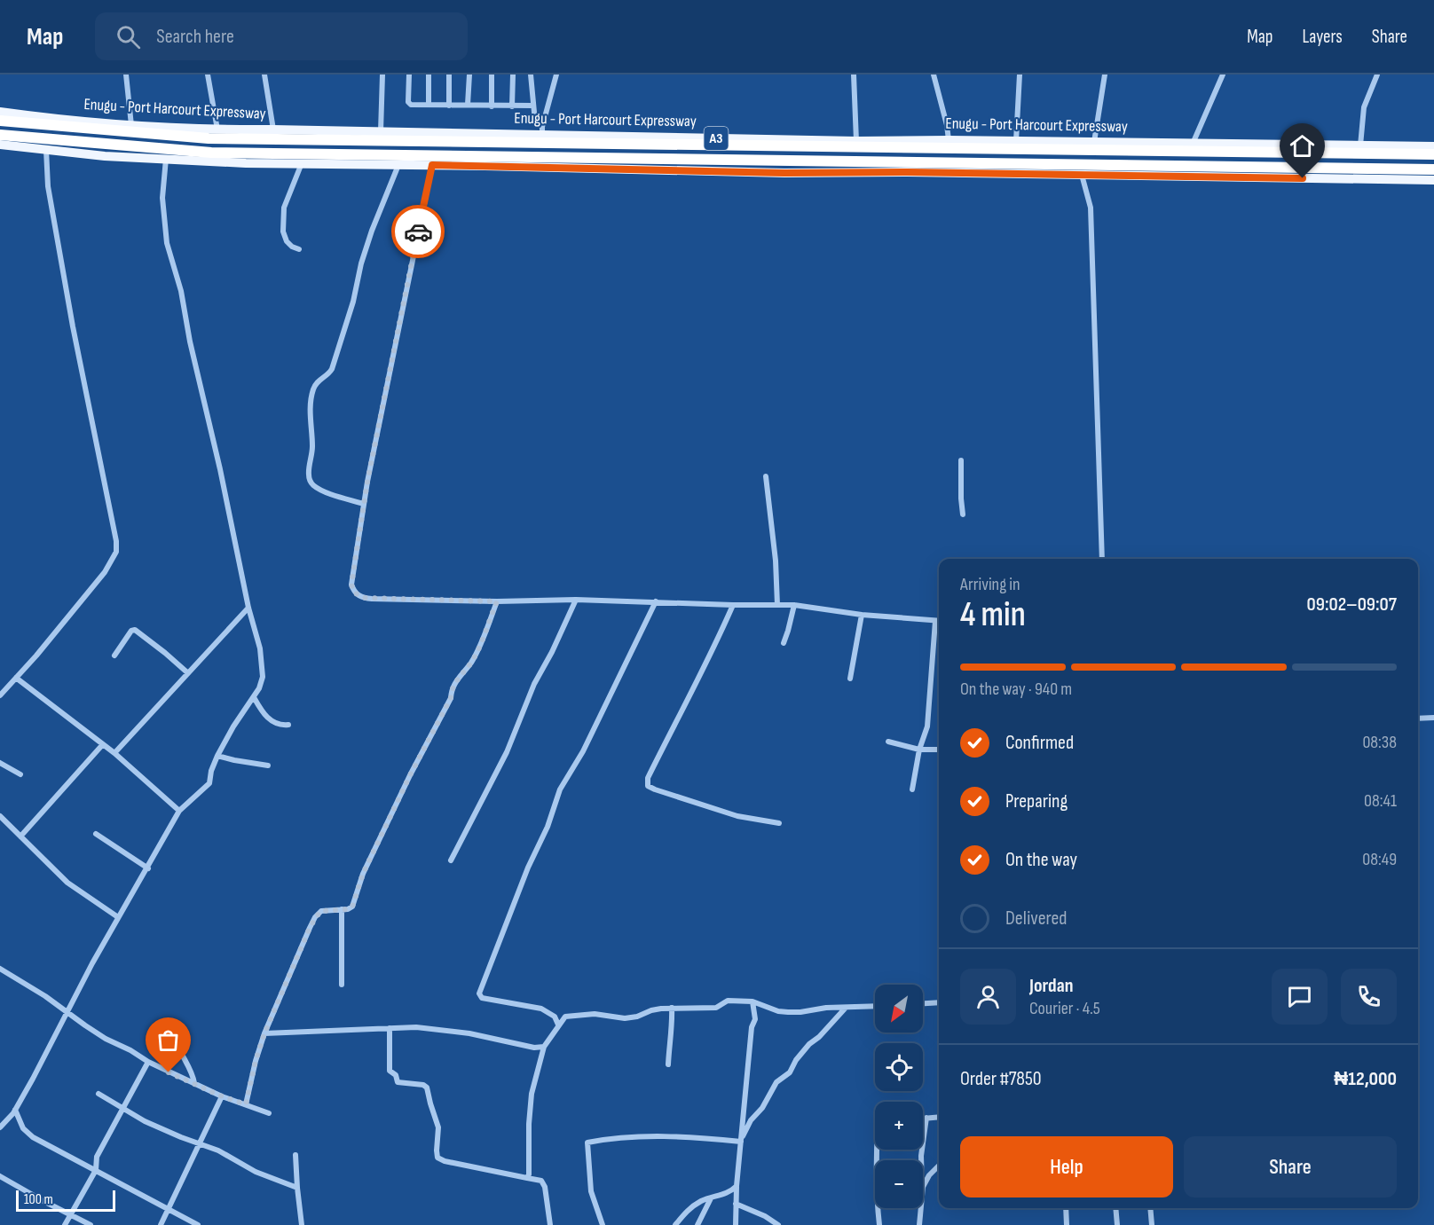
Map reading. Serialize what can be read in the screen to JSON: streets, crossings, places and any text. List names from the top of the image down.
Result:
{
  "streets": {
    "highway": ["Enugu - Port Harcourt Expressway", "A3"]
  },
  "scale_bar": "100 m",
  "north": "bottom left",
  "page": {
    "header": "Map",
    "search": "Search here",
    "nav": ["Map", "Layers", "Share"],
    "heading": ["4 min", "Arriving in", "09:02–09:07"],
    "panel": [
      "Jordan",
      "Courier · 4.5",
      "Order #7850",
      "₦12,000"
    ],
    "bar": "On the way · 940 m",
    "list": [
      ["Confirmed", "08:38"],
      ["Preparing", "08:41"],
      ["On the way", "08:49"],
      "Delivered"
    ],
    "map_buttons": ["+", "−"],
    "buttons": ["Help", "Share"],
    "scale": "100 m"
  }
}
